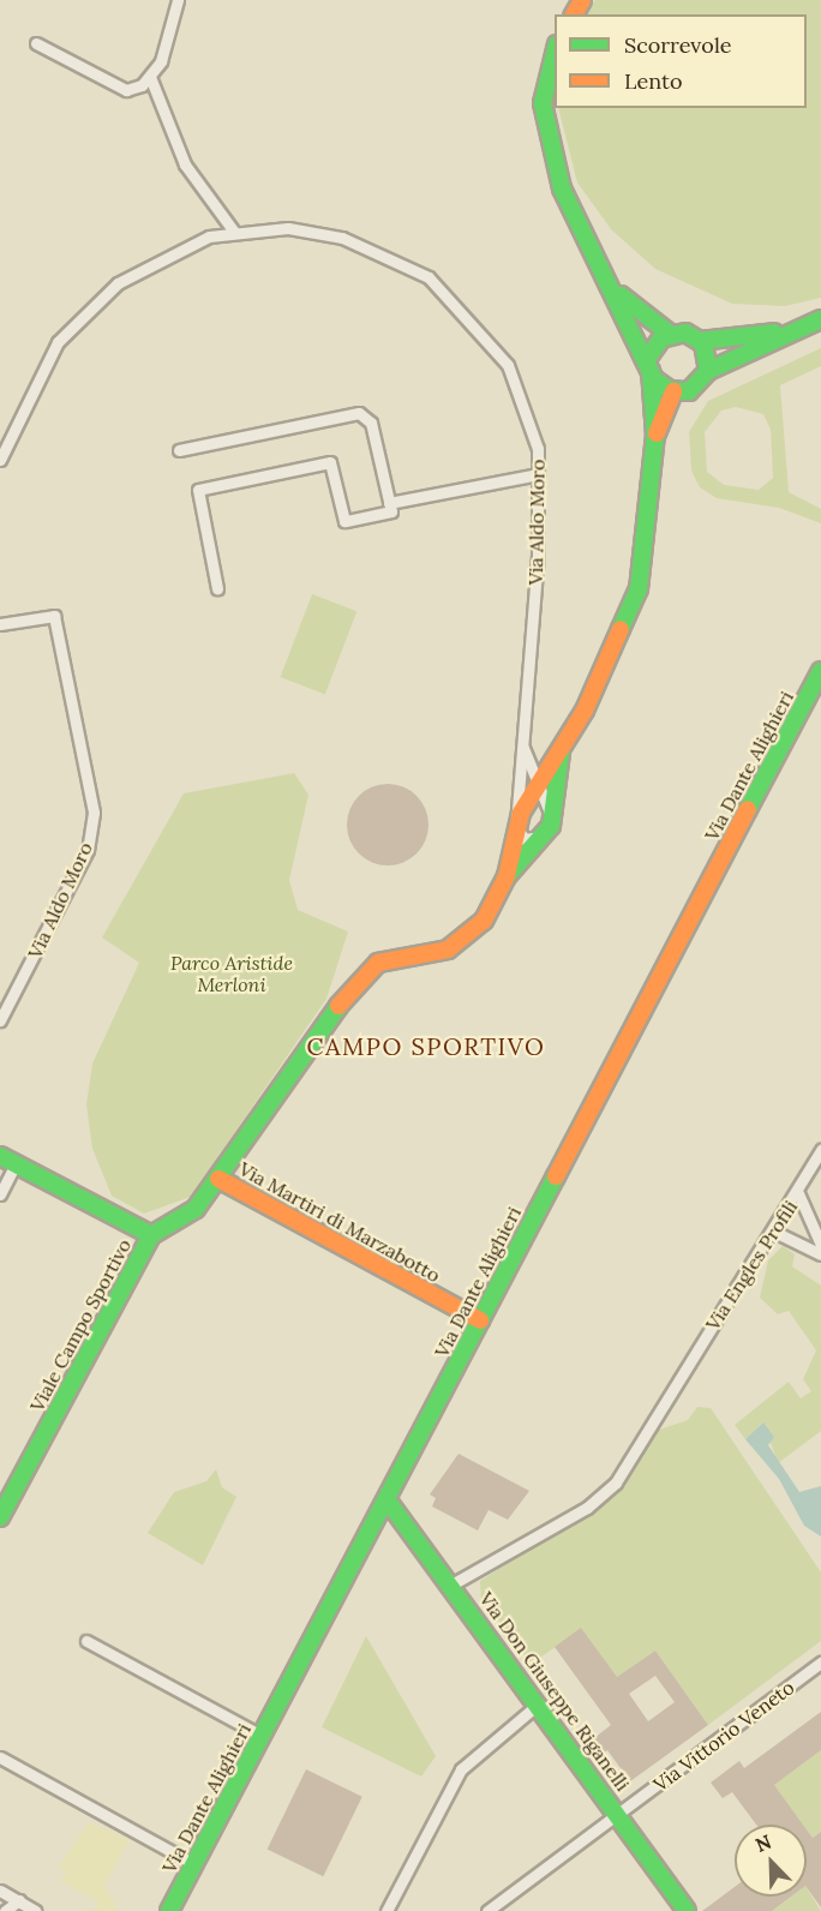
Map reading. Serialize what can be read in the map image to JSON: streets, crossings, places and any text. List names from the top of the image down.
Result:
{
  "streets": {
    "street": [
      "Via Aldo Moro",
      "Via Dante Alighieri",
      "Via Martiri di Marzabotto",
      "Via Engles Profili",
      "Viale Campo Sportivo",
      "Via Don Giuseppe Riganelli",
      "Via Vittorio Veneto"
    ]
  },
  "crossings": [
    ["Via Aldo Moro", "Viale Campo Sportivo"],
    ["Via Dante Alighieri", "Via Martiri di Marzabotto"],
    ["Via Dante Alighieri", "Via Don Giuseppe Riganelli"],
    ["Via Martiri di Marzabotto", "Viale Campo Sportivo"],
    ["Via Engles Profili", "Via Don Giuseppe Riganelli"],
    ["Via Don Giuseppe Riganelli", "Via Vittorio Veneto"]
  ],
  "districts": ["CAMPO SPORTIVO"],
  "parks": ["Parco Aristide Merloni"],
  "legend": ["Scorrevole", "Lento"],
  "north": "top left"
}
